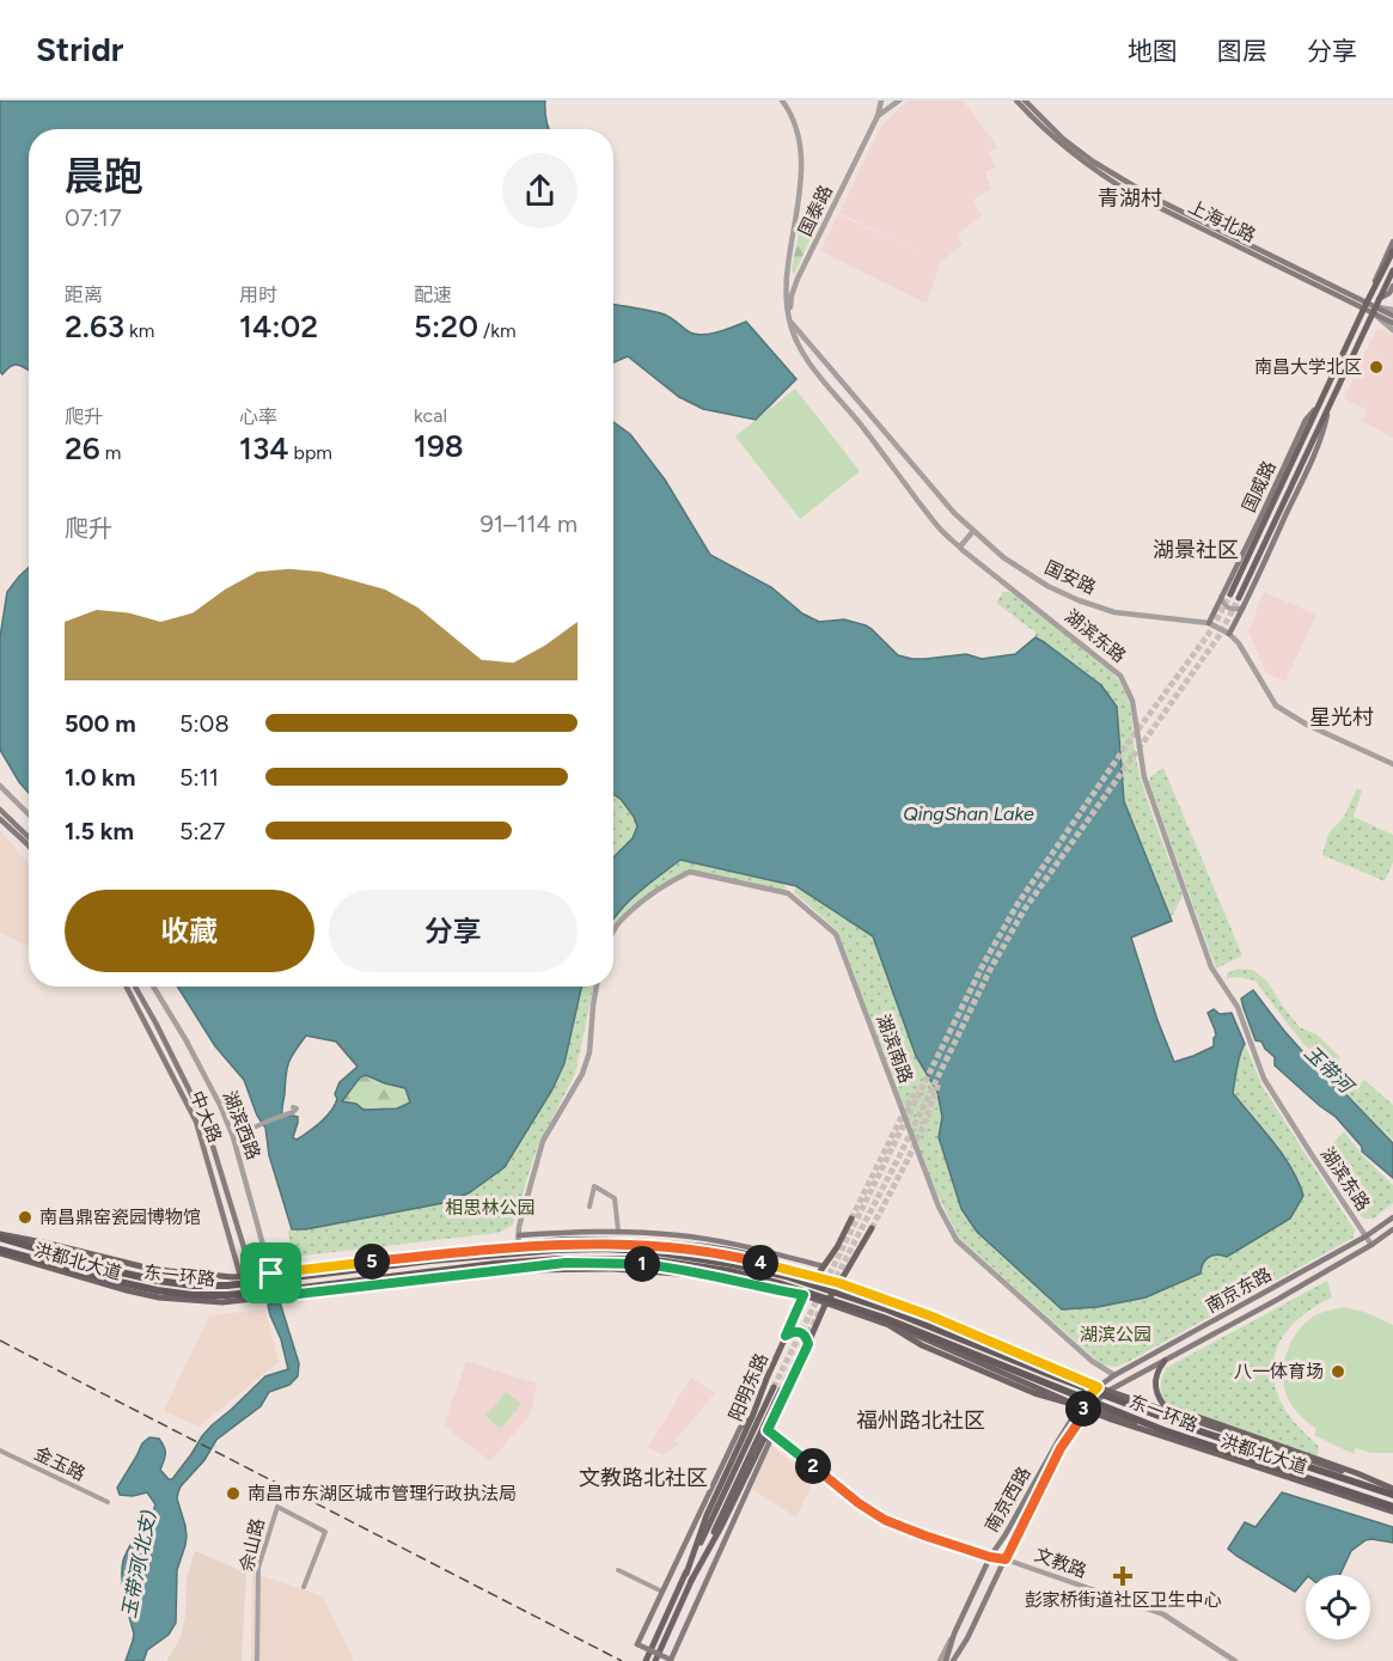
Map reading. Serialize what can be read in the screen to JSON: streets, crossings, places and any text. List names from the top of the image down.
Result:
{
  "streets": {
    "highway": ["东一环路"],
    "main road": [
      "上海北路",
      "国威路",
      "中大路",
      "洪都北大道",
      "南京东路",
      "阳明东路",
      "南京西路"
    ],
    "street": [
      "国泰路",
      "国安路",
      "湖滨东路",
      "湖滨南路",
      "湖滨西路",
      "金玉路",
      "佘山路",
      "文教路"
    ]
  },
  "crossings": [
    ["国泰路", "国安路"],
    ["国泰路", "湖滨东路"],
    ["上海北路", "国威路"],
    ["国威路", "国安路"],
    ["国安路", "湖滨东路"],
    ["湖滨东路", "南京东路"],
    ["湖滨南路", "南京东路"],
    ["中大路", "洪都北大道"],
    ["湖滨西路", "洪都北大道"],
    ["洪都北大道", "东一环路"],
    ["洪都北大道", "南京东路"],
    ["洪都北大道", "阳明东路"],
    ["洪都北大道", "南京西路"],
    ["南京东路", "南京西路"],
    ["阳明东路", "文教路"],
    ["南京西路", "文教路"]
  ],
  "districts": [
    "青湖村",
    "湖景社区",
    "星光村",
    "福州路北社区",
    "文教路北社区"
  ],
  "water": ["QingShan Lake", "玉带河", "玉带河(北支)"],
  "parks": ["相思林公园", "湖滨公园"],
  "places": {
    "other": [
      "南昌大学北区",
      "南昌鼎窑瓷园博物馆",
      "八一体育场",
      "南昌市东湖区城市管理行政执法局"
    ],
    "health": ["彭家桥街道社区卫生中心"]
  },
  "page": {
    "header": "Stridr",
    "nav": ["地图", "图层", "分享"],
    "heading": ["晨跑", "07:17"],
    "stats": [
      ["距离", "2.63 km"],
      ["用时", "14:02"],
      ["配速", "5:20 /km"],
      ["爬升", "26 m"],
      ["心率", "134 bpm"],
      ["kcal", "198"]
    ],
    "chart": ["爬升", "91–114 m"],
    "list": [
      {
        "name": "500 m",
        "note": "5:08"
      },
      {
        "name": "1.0 km",
        "note": "5:11"
      },
      {
        "name": "1.5 km",
        "note": "5:27"
      }
    ],
    "buttons": ["收藏", "分享"],
    "pins": [
      "5",
      "4",
      "1",
      "3",
      "2"
    ]
  }
}
